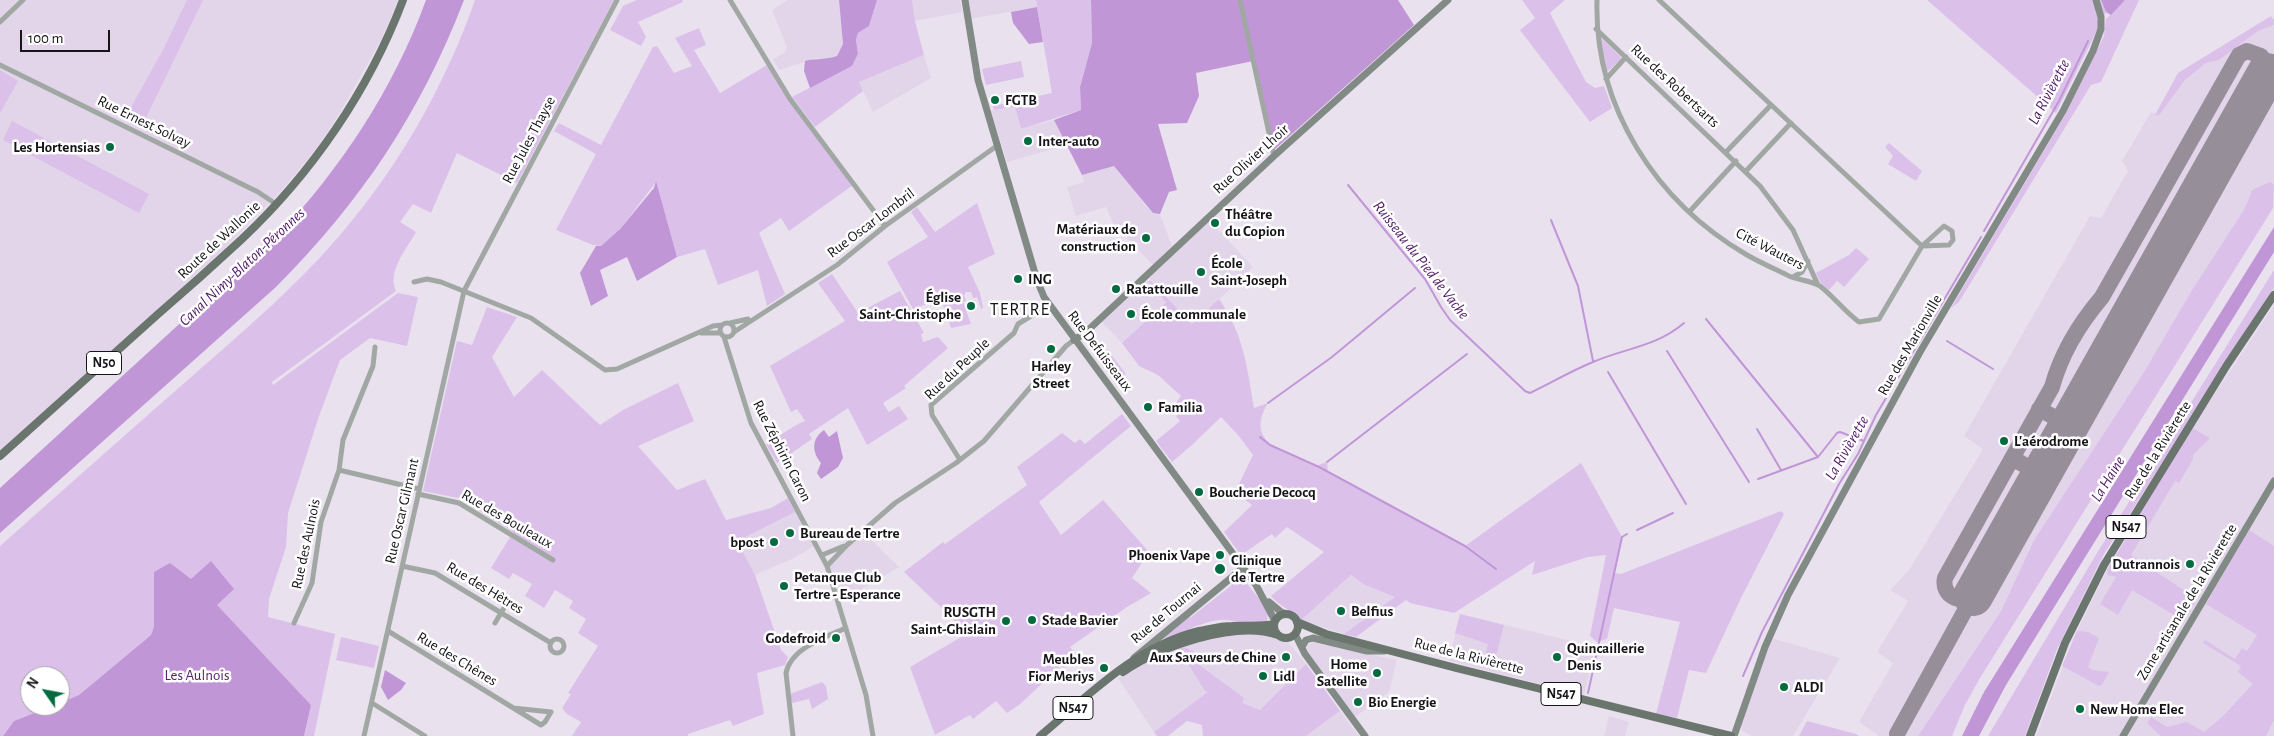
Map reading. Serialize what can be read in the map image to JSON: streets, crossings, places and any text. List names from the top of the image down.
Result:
{
  "streets": {
    "main road": [
      "Route de Wallonie",
      "N50",
      "Rue de la Rivièrette",
      "N547",
      "Rue de Tournai"
    ],
    "street": [
      "Rue des Robertsarts",
      "Rue Ernest Solvay",
      "Rue Jules Thayse",
      "Rue Olivier Lhoir",
      "Rue Oscar Lombril",
      "Cité Wauters",
      "Rue des Marionville",
      "Rue Defuisseaux",
      "Rue du Peuple",
      "Rue Zéphirin Caron",
      "Rue Oscar Gilmant",
      "Rue des Bouleaux",
      "Rue des Aulnois",
      "Rue des Hêtres",
      "Zone artisanale de la Rivierette",
      "Rue des Chênes"
    ]
  },
  "crossings": [
    ["Rue des Robertsarts", "Cité Wauters"],
    ["Rue Ernest Solvay", "Route de Wallonie"],
    ["Rue Jules Thayse", "Rue Oscar Lombril"],
    ["Rue Jules Thayse", "Rue Oscar Gilmant"],
    ["Rue Olivier Lhoir", "Rue Defuisseaux"],
    ["Rue Oscar Lombril", "Rue Defuisseaux"],
    ["Rue Oscar Lombril", "Rue Zéphirin Caron"],
    ["Rue Oscar Lombril", "Rue Oscar Gilmant"],
    ["Rue des Marionville", "Rue de la Rivièrette"],
    ["Rue Defuisseaux", "Rue du Peuple"],
    ["Rue Defuisseaux", "Rue de la Rivièrette"],
    ["Rue Defuisseaux", "Rue de Tournai"],
    ["Rue de la Rivièrette", "Rue de Tournai"],
    ["Rue Oscar Gilmant", "Rue des Bouleaux"],
    ["Rue Oscar Gilmant", "Rue des Hêtres"],
    ["Rue Oscar Gilmant", "Rue des Chênes"]
  ],
  "districts": ["TERTRE"],
  "water": [
    "La Rivièrette",
    "Ruisseau du Pied de Vache",
    "Canal Nimy-Blaton-Péronnes",
    "La Haine"
  ],
  "parks": ["Les Aulnois"],
  "places": [
    "FGTB",
    "Inter-auto",
    "Les Hortensias",
    "Théâtre du Copion",
    "Matériaux de construction",
    "École Saint-Joseph",
    "ING",
    "Ratattouille",
    "Église Saint-Christophe",
    "École communale",
    "Harley Street",
    "Familia",
    "L'aérodrome",
    "Boucherie Decocq",
    "Bureau de Tertre",
    "bpost",
    "Phoenix Vape",
    "Dutrannois",
    "Clinique de Tertre",
    "Petanque Club Tertre - Esperance",
    "Belfius",
    "Stade Bavier",
    "RUSGTH Saint-Ghislain",
    "Godefroid",
    "Aux Saveurs de Chine",
    "Quincaillerie Denis",
    "Meubles Fior Meriys",
    "Home Satellite",
    "Lidl",
    "ALDI",
    "Bio Energie",
    "New Home Elec"
  ],
  "scale_bar": "100 m",
  "north": "top left"
}
